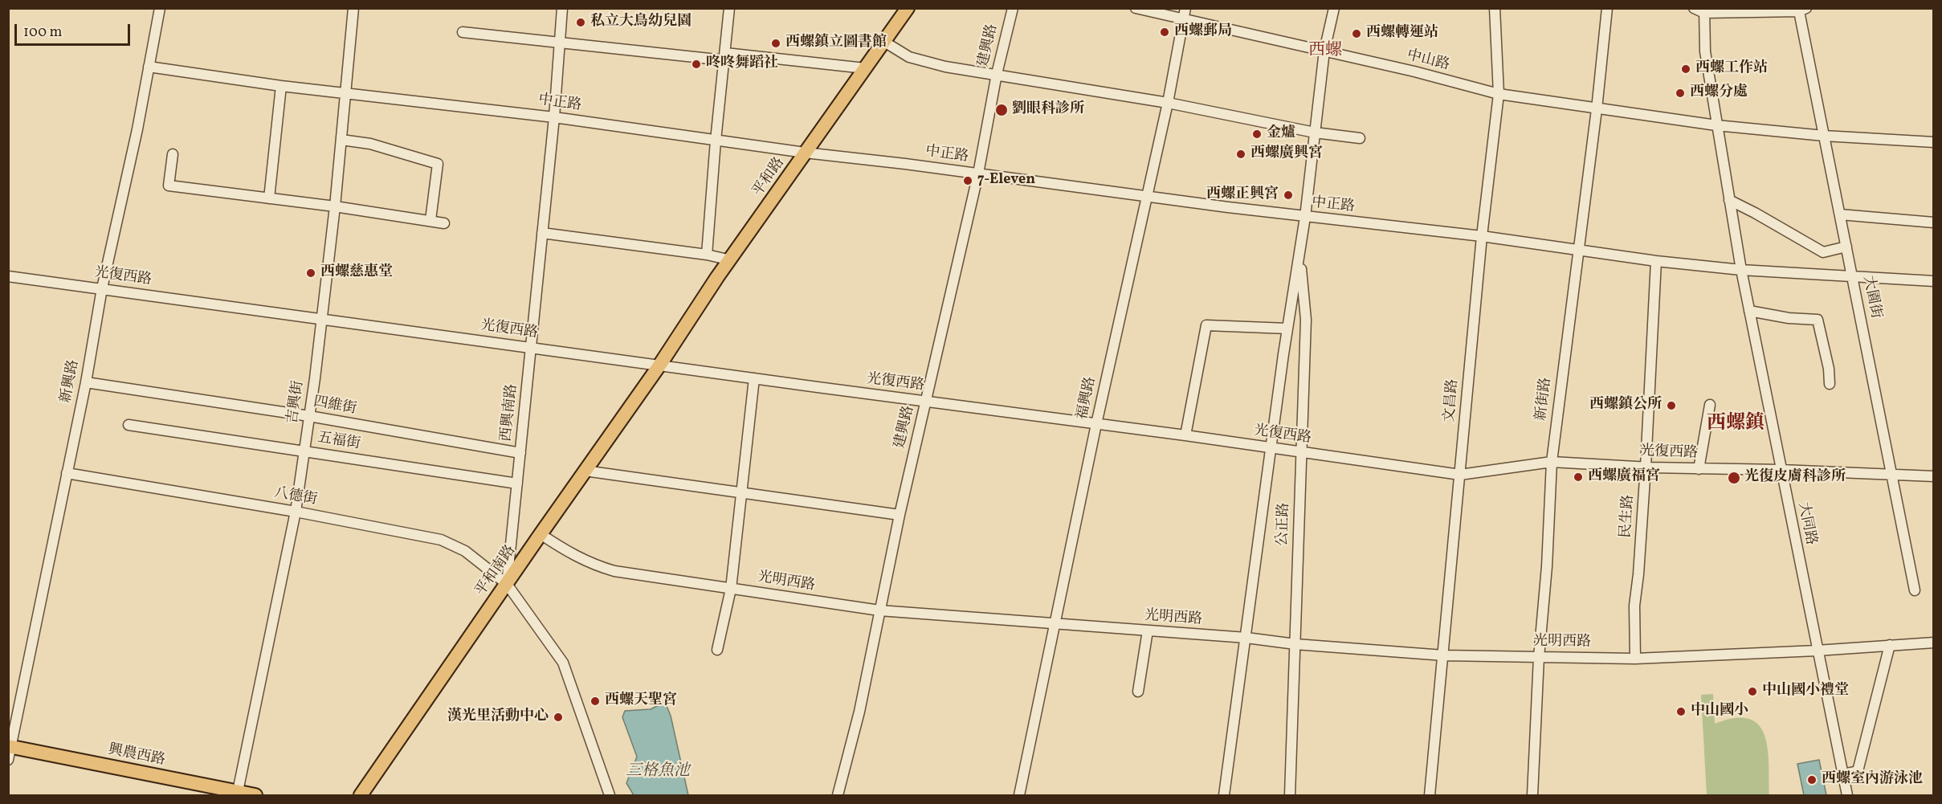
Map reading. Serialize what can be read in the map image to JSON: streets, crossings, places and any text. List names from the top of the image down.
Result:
{
  "streets": {
    "main road": ["平和路", "平和南路", "興農西路"],
    "street": [
      "建興路",
      "中山路",
      "中正路",
      "光復西路",
      "大園街",
      "新興路",
      "福興路",
      "新街路",
      "文昌路",
      "吉興街",
      "四維街",
      "西興南路",
      "五福街",
      "八德街",
      "民生路",
      "大同路",
      "公正路",
      "光明西路"
    ]
  },
  "crossings": [
    ["建興路", "中正路"],
    ["建興路", "光復西路"],
    ["建興路", "光明西路"],
    ["中山路", "大園街"],
    ["中山路", "福興路"],
    ["中山路", "新街路"],
    ["中山路", "文昌路"],
    ["中山路", "大同路"],
    ["中山路", "公正路"],
    ["中正路", "平和路"],
    ["中正路", "大園街"],
    ["中正路", "新興路"],
    ["中正路", "福興路"],
    ["中正路", "新街路"],
    ["中正路", "文昌路"],
    ["中正路", "吉興街"],
    ["中正路", "西興南路"],
    ["中正路", "民生路"],
    ["中正路", "大同路"],
    ["中正路", "公正路"],
    ["平和路", "光復西路"],
    ["平和路", "平和南路"],
    ["光復西路", "大園街"],
    ["光復西路", "新興路"],
    ["光復西路", "福興路"],
    ["光復西路", "新街路"],
    ["光復西路", "文昌路"],
    ["光復西路", "吉興街"],
    ["光復西路", "西興南路"],
    ["光復西路", "民生路"],
    ["光復西路", "大同路"],
    ["光復西路", "公正路"],
    ["光復西路", "平和南路"],
    ["新興路", "四維街"],
    ["新興路", "八德街"],
    ["新興路", "興農西路"],
    ["福興路", "光明西路"],
    ["新街路", "光明西路"],
    ["文昌路", "光明西路"],
    ["吉興街", "四維街"],
    ["吉興街", "五福街"],
    ["吉興街", "八德街"],
    ["吉興街", "興農西路"],
    ["四維街", "西興南路"],
    ["西興南路", "五福街"],
    ["西興南路", "八德街"],
    ["西興南路", "平和南路"],
    ["八德街", "平和南路"],
    ["民生路", "光明西路"],
    ["大同路", "光明西路"],
    ["公正路", "光明西路"],
    ["平和南路", "光明西路"]
  ],
  "districts": ["西螺", "西螺鎮"],
  "water": ["三格魚池"],
  "places": [
    "私立大鳥幼兒園",
    "西螺郵局",
    "西螺轉運站",
    "西螺鎮立圖書館",
    "咚咚舞蹈社",
    "西螺工作站",
    "西螺分處",
    "劉眼科診所",
    "金爐",
    "西螺廣興宮",
    "7-Eleven",
    "西螺正興宮",
    "西螺慈惠堂",
    "西螺鎮公所",
    "西螺廣福宮",
    "光復皮膚科診所",
    "中山國小禮堂",
    "西螺天聖宮",
    "中山國小",
    "漢光里活動中心",
    "西螺室內游泳池"
  ],
  "scale_bar": "100 m"
}
